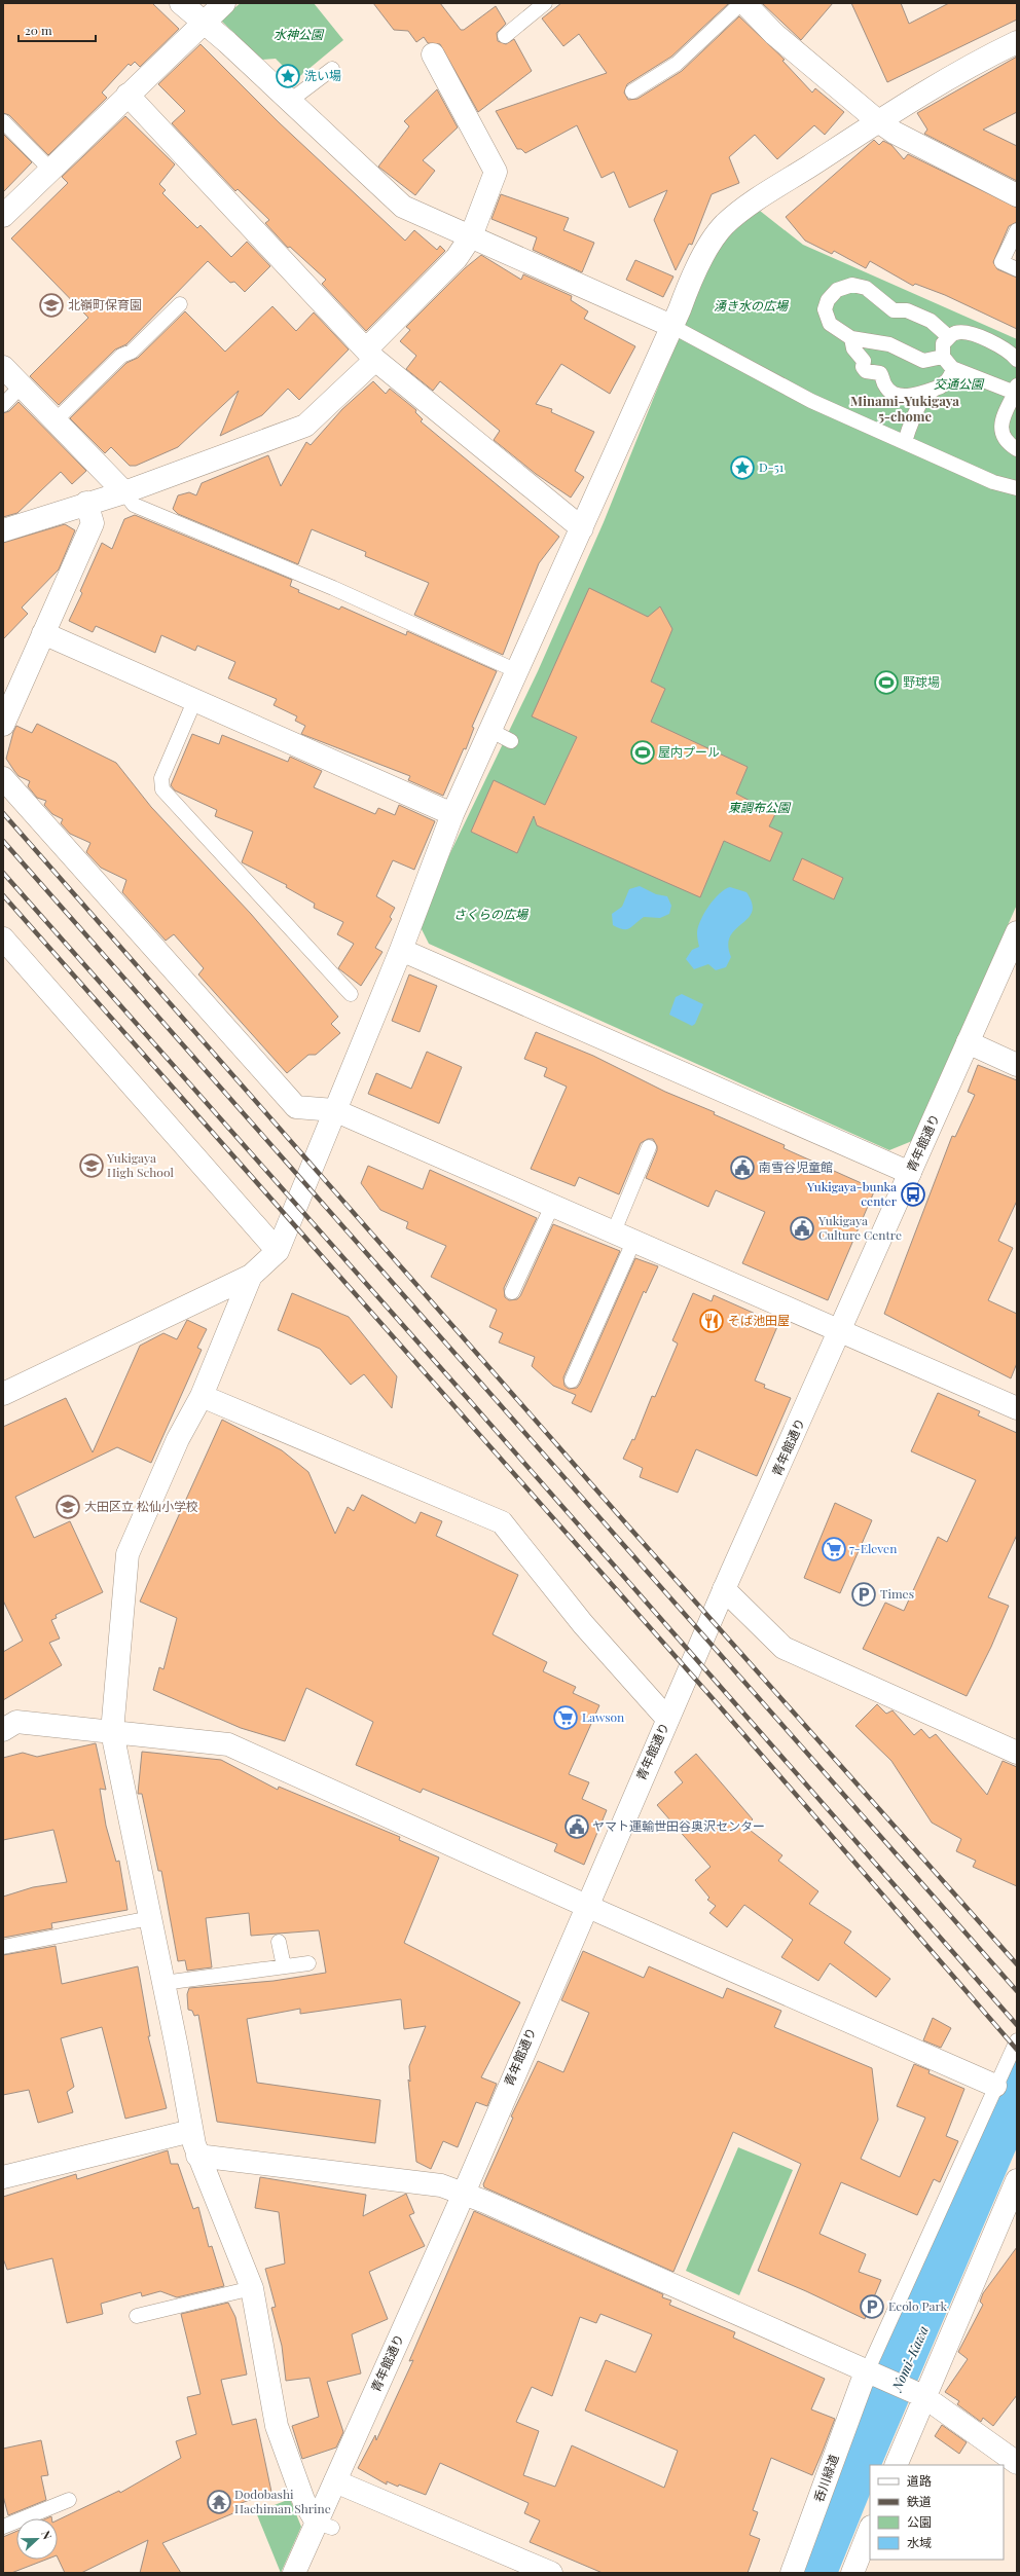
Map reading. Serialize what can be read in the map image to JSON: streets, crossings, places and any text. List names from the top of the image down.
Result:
{
  "streets": {
    "street": ["青年館通り", "呑川緑道"]
  },
  "districts": ["Minami-Yukigaya 5-chome"],
  "water": ["Nomi-Kawa"],
  "parks": [
    "水神公園",
    "湧き水の広場",
    "交通公園",
    "東調布公園",
    "さくらの広場"
  ],
  "places": {
    "place": ["洗い場", "D-51"],
    "school or university": ["北嶺町保育園", "Yukigaya High School", "大田区立 松仙小学校"],
    "sports": ["野球場", "屋内プール"],
    "public building": ["南雪谷児童館", "Yukigaya Culture Centre", "ヤマト運輸世田谷奥沢センター"],
    "bus stop": ["Yukigaya-bunka center"],
    "restaurant": ["そば池田屋"],
    "supermarket": ["7-Eleven", "Lawson"],
    "parking": ["Times", "Ecolo Park"],
    "temple": ["Dodobashi Hachiman Shrine"]
  },
  "legend": [
    "道路",
    "鉄道",
    "公園",
    "水域"
  ],
  "scale_bar": "20 m",
  "north": "right"
}
